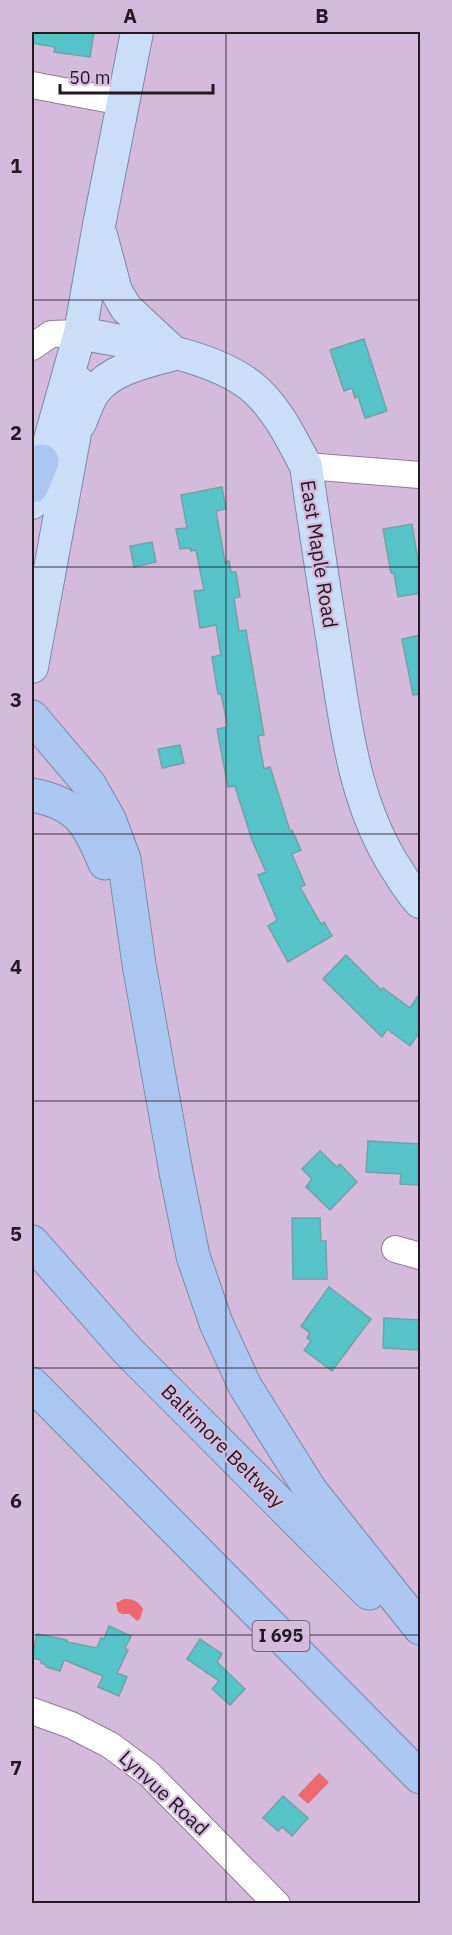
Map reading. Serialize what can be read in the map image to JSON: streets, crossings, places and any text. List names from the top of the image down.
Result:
{
  "streets": {
    "highway": ["Baltimore Beltway", "I 695"],
    "main road": ["East Maple Road"],
    "street": ["Lynvue Road"]
  },
  "scale_bar": "50 m",
  "grid": {
    "columns": ["A", "B"],
    "rows": [
      "1",
      "2",
      "3",
      "4",
      "5",
      "6",
      "7"
    ]
  }
}
